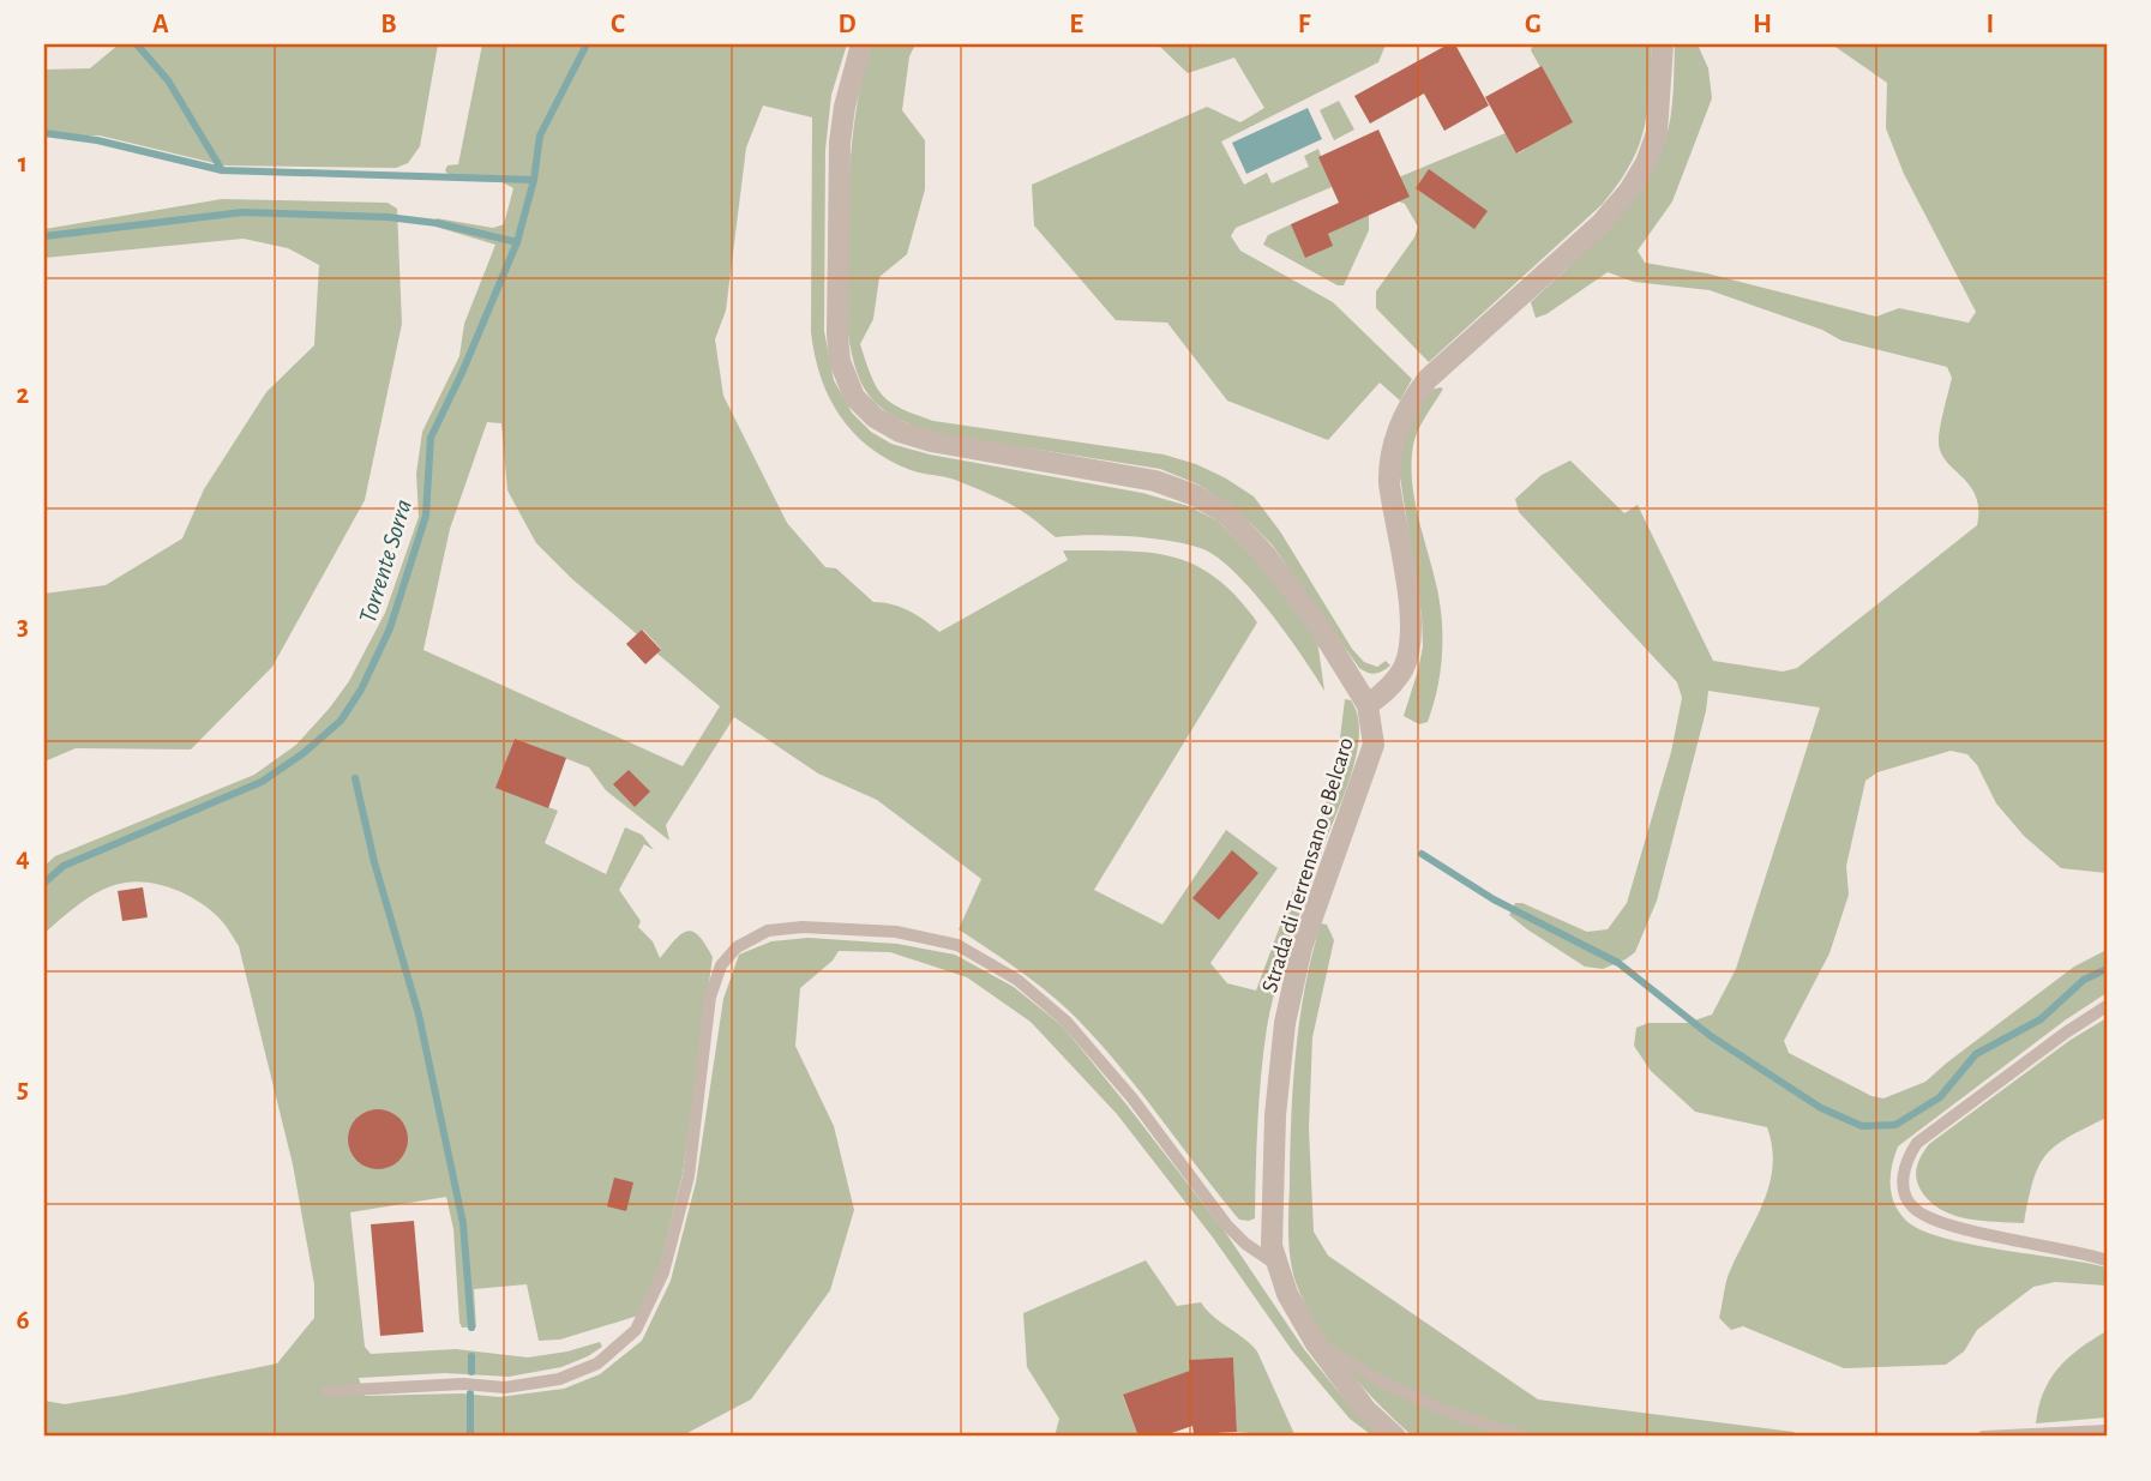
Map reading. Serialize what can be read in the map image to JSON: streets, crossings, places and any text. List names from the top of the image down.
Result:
{
  "streets": {
    "street": ["Strada di Terrensano e Belcaro"]
  },
  "water": ["Torrente Sorra"],
  "grid": {
    "columns": [
      "A",
      "B",
      "C",
      "D",
      "E",
      "F",
      "G",
      "H",
      "I"
    ],
    "rows": [
      "1",
      "2",
      "3",
      "4",
      "5",
      "6"
    ]
  }
}
